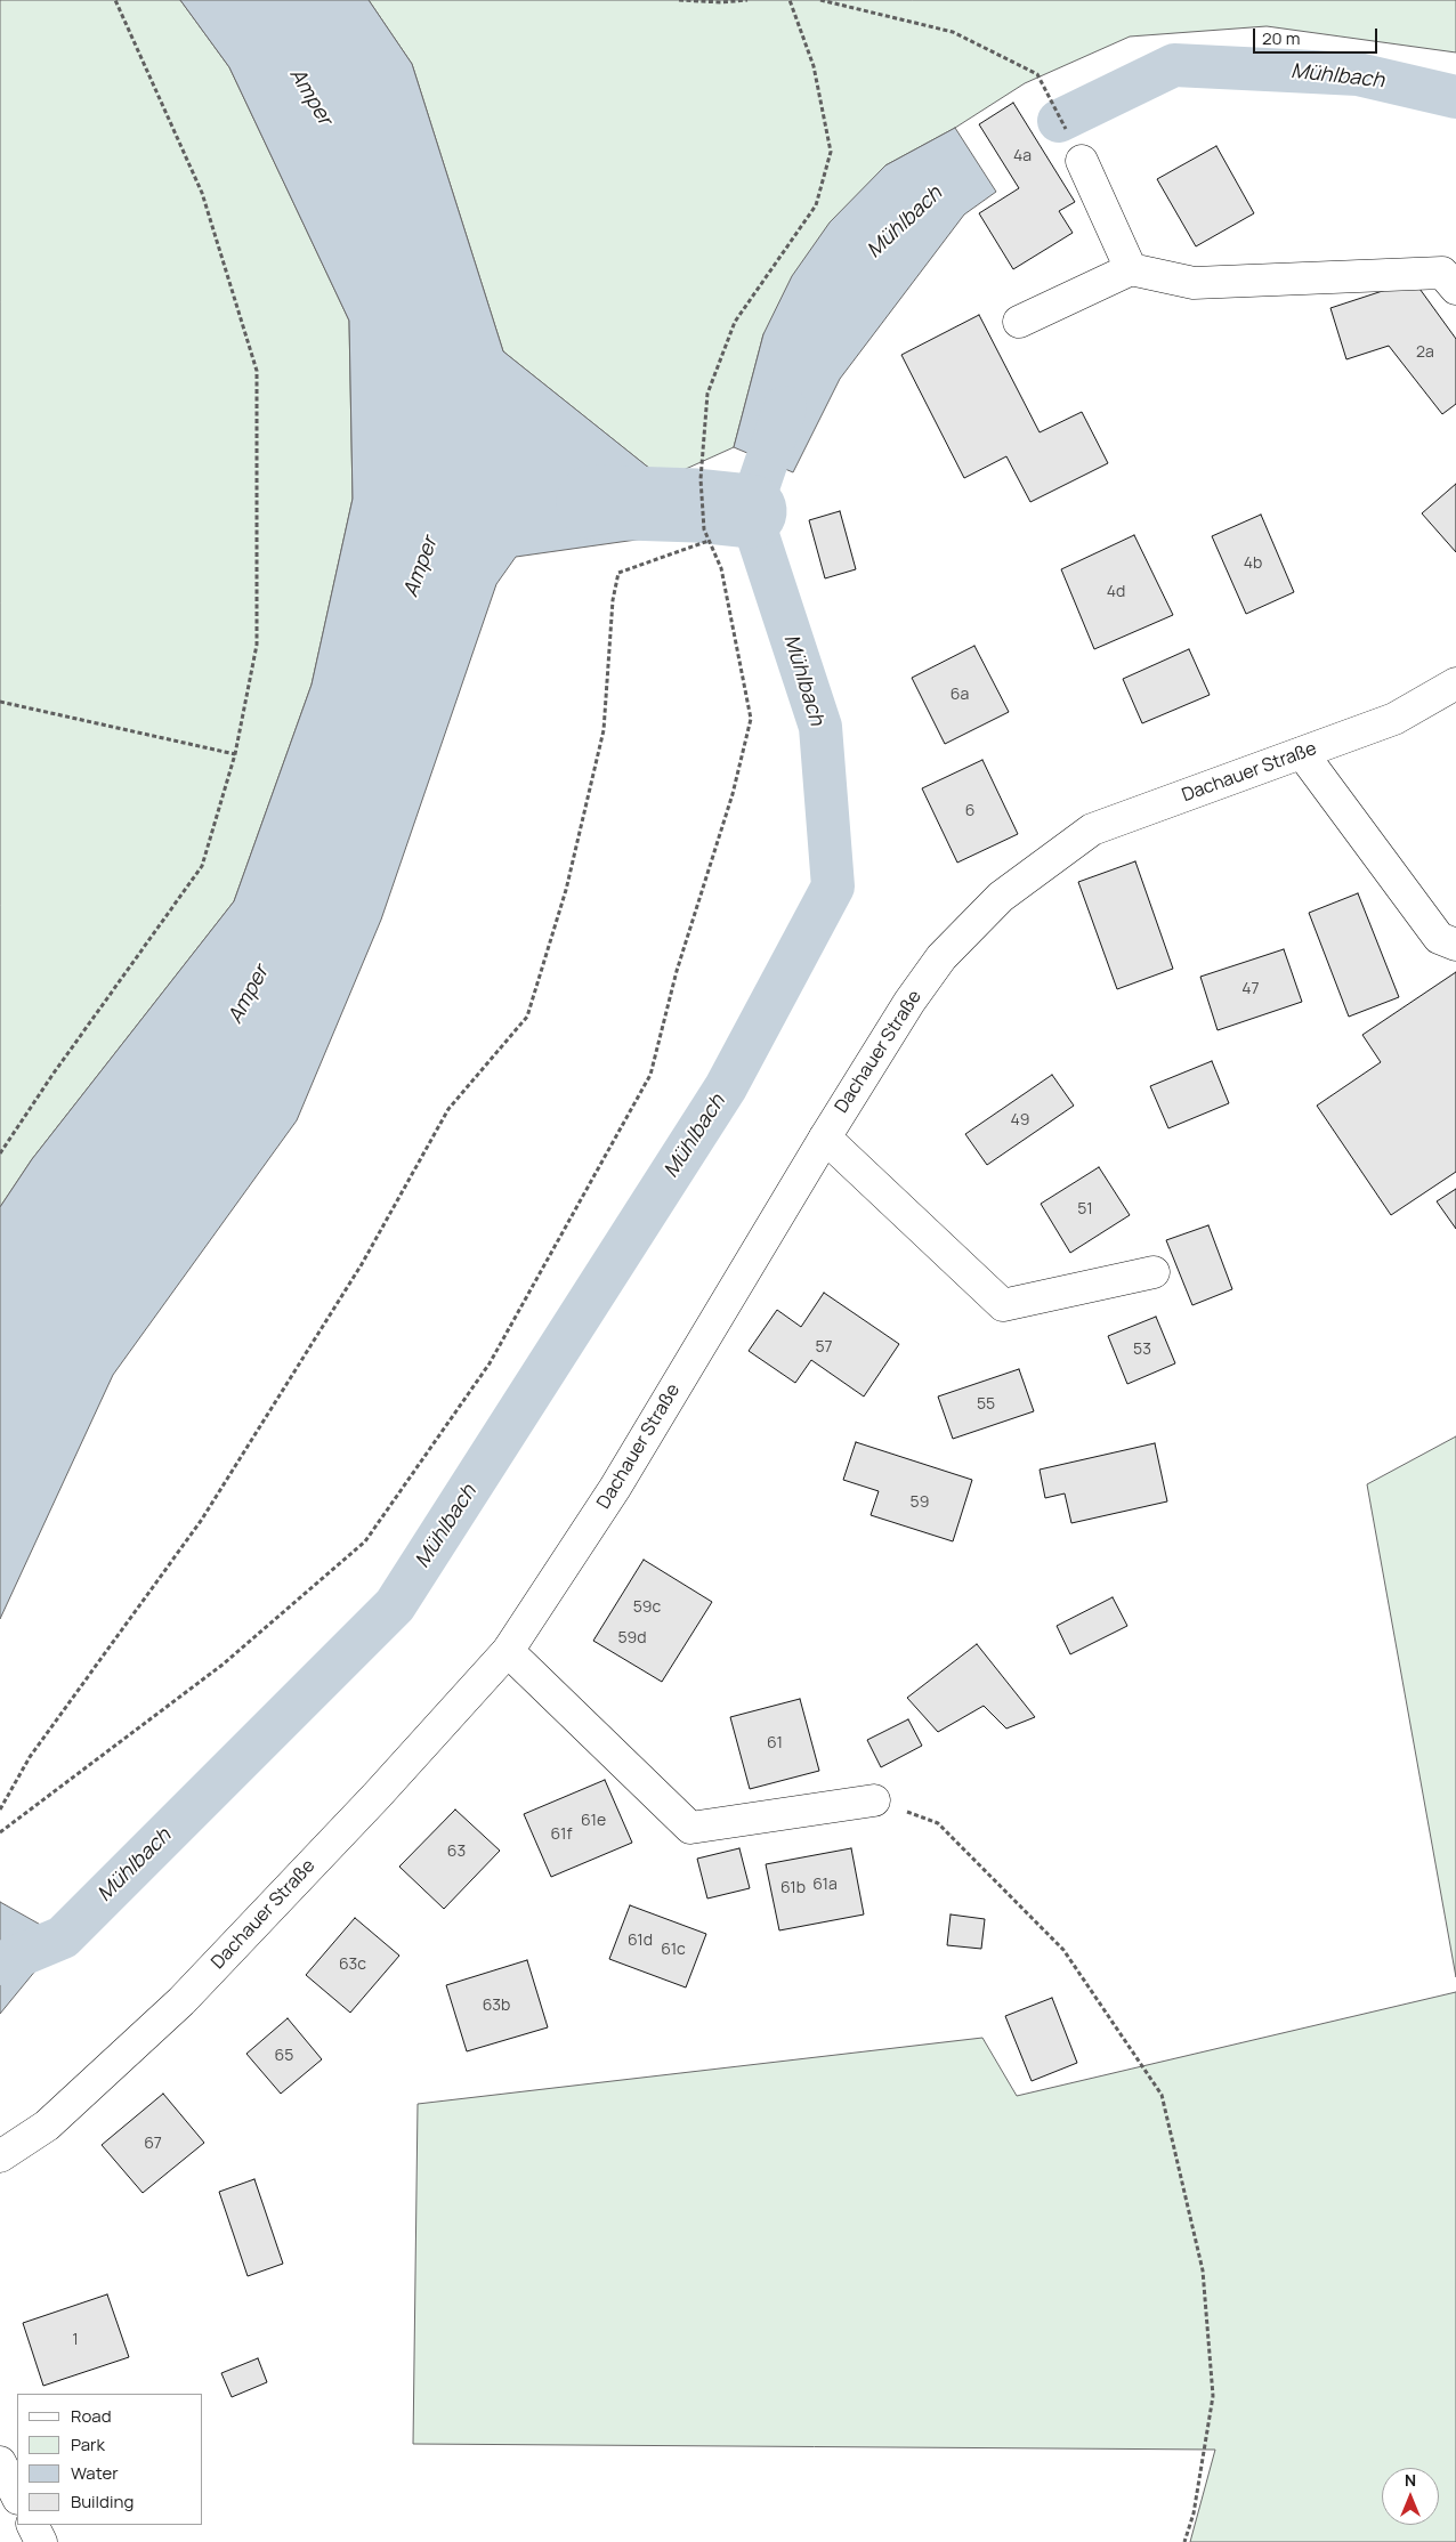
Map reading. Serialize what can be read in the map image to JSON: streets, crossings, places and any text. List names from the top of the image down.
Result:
{
  "streets": {
    "main road": ["Dachauer Straße"]
  },
  "water": ["Mühlbach", "Amper"],
  "house_numbers": [
    "4a",
    "2a",
    "4b",
    "4d",
    "6a",
    "6",
    "47",
    "49",
    "51",
    "57",
    "53",
    "55",
    "59",
    "59c",
    "59d",
    "61",
    "61e",
    "61f",
    "63",
    "61a",
    "61b",
    "61d",
    "61c",
    "63c",
    "63b",
    "65",
    "67",
    "1"
  ],
  "legend": [
    "Road",
    "Park",
    "Water",
    "Building"
  ],
  "scale_bar": "20 m",
  "north": "top"
}
